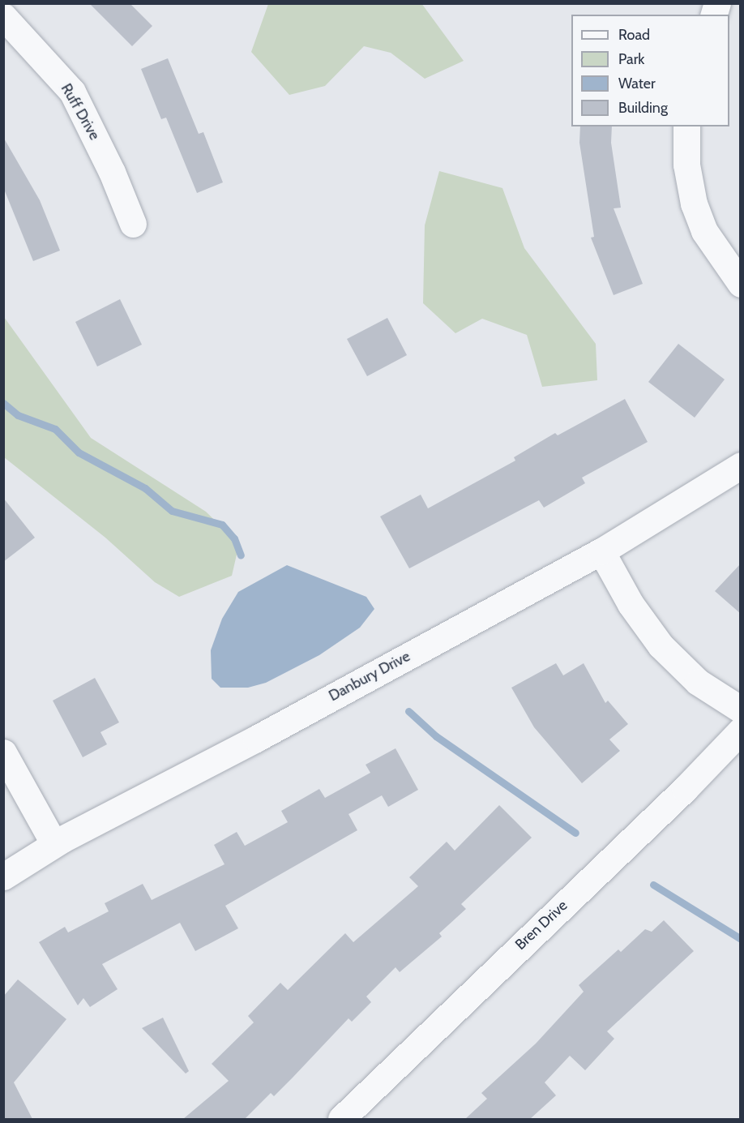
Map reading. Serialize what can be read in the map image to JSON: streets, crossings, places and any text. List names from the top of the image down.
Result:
{
  "streets": {
    "street": ["Ruff Drive", "Danbury Drive", "Bren Drive"]
  },
  "legend": [
    "Road",
    "Park",
    "Water",
    "Building"
  ]
}
